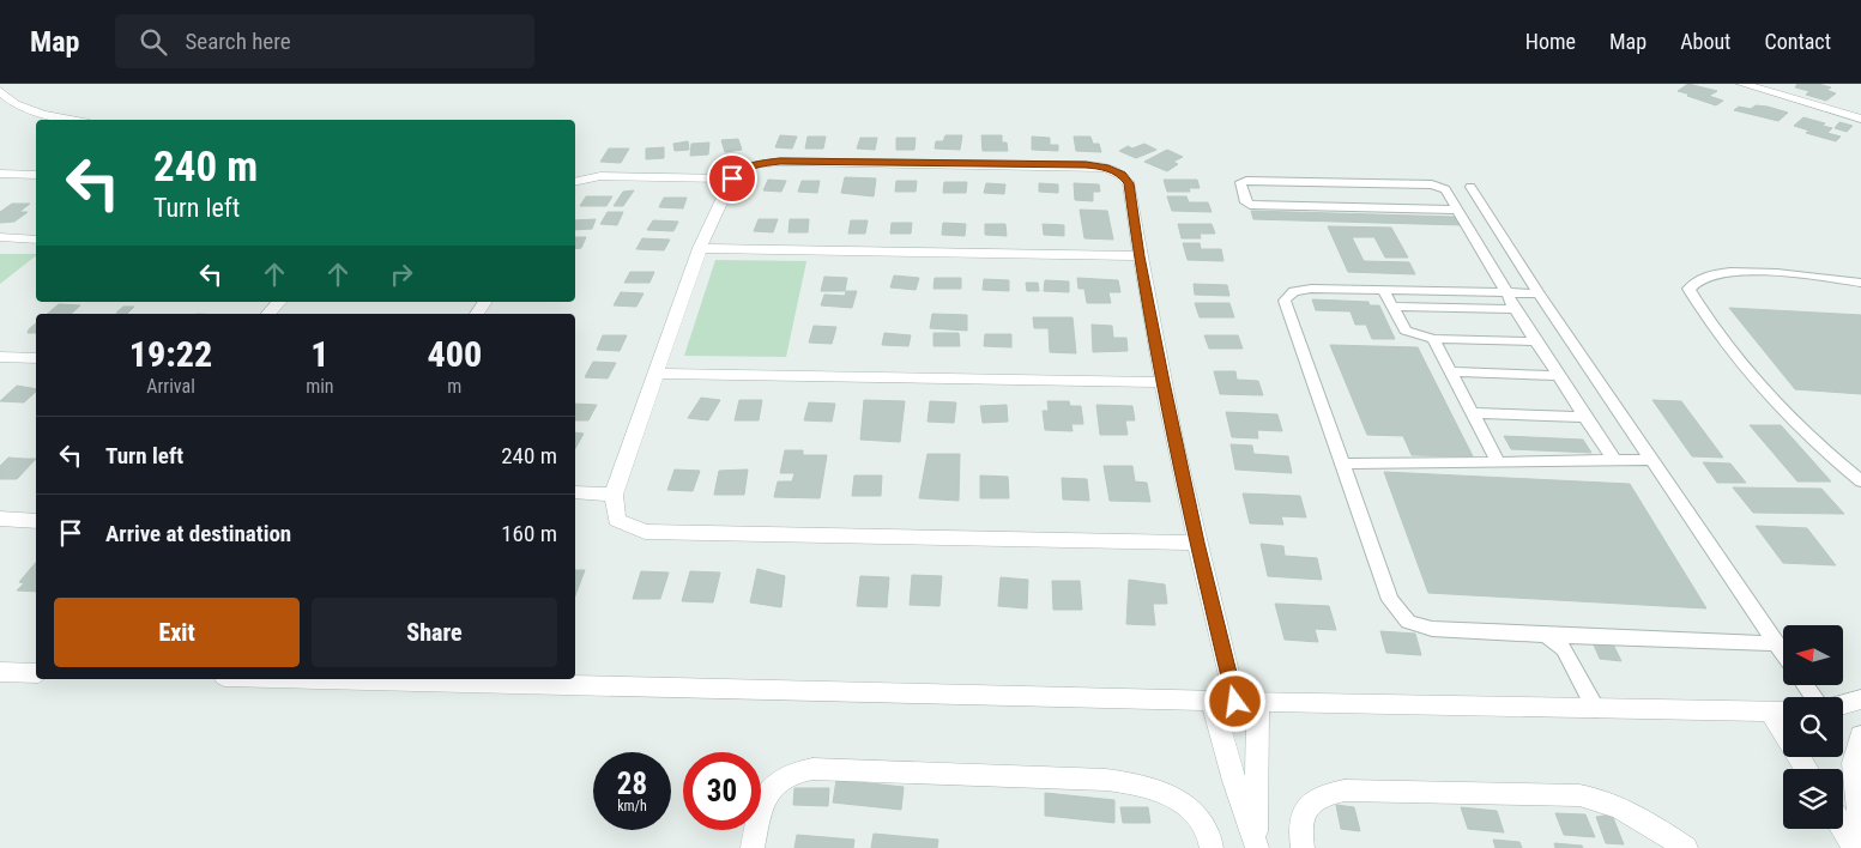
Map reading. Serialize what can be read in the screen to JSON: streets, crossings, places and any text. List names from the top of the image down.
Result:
{
  "north": "left",
  "page": {
    "header": "Map",
    "search": "Search here",
    "nav": [
      "Home",
      "Map",
      "About",
      "Contact"
    ],
    "turn": ["240 m", "Turn left"],
    "eta": [
      "19:22",
      "Arrival",
      "1",
      "min",
      "400",
      "m"
    ],
    "list": [
      {
        "name": "Turn left",
        "value": "240 m"
      },
      {
        "name": "Arrive at destination",
        "value": "160 m"
      }
    ],
    "buttons": ["Exit", "Share"],
    "speed": "28 km/h",
    "limit": "30"
  }
}
